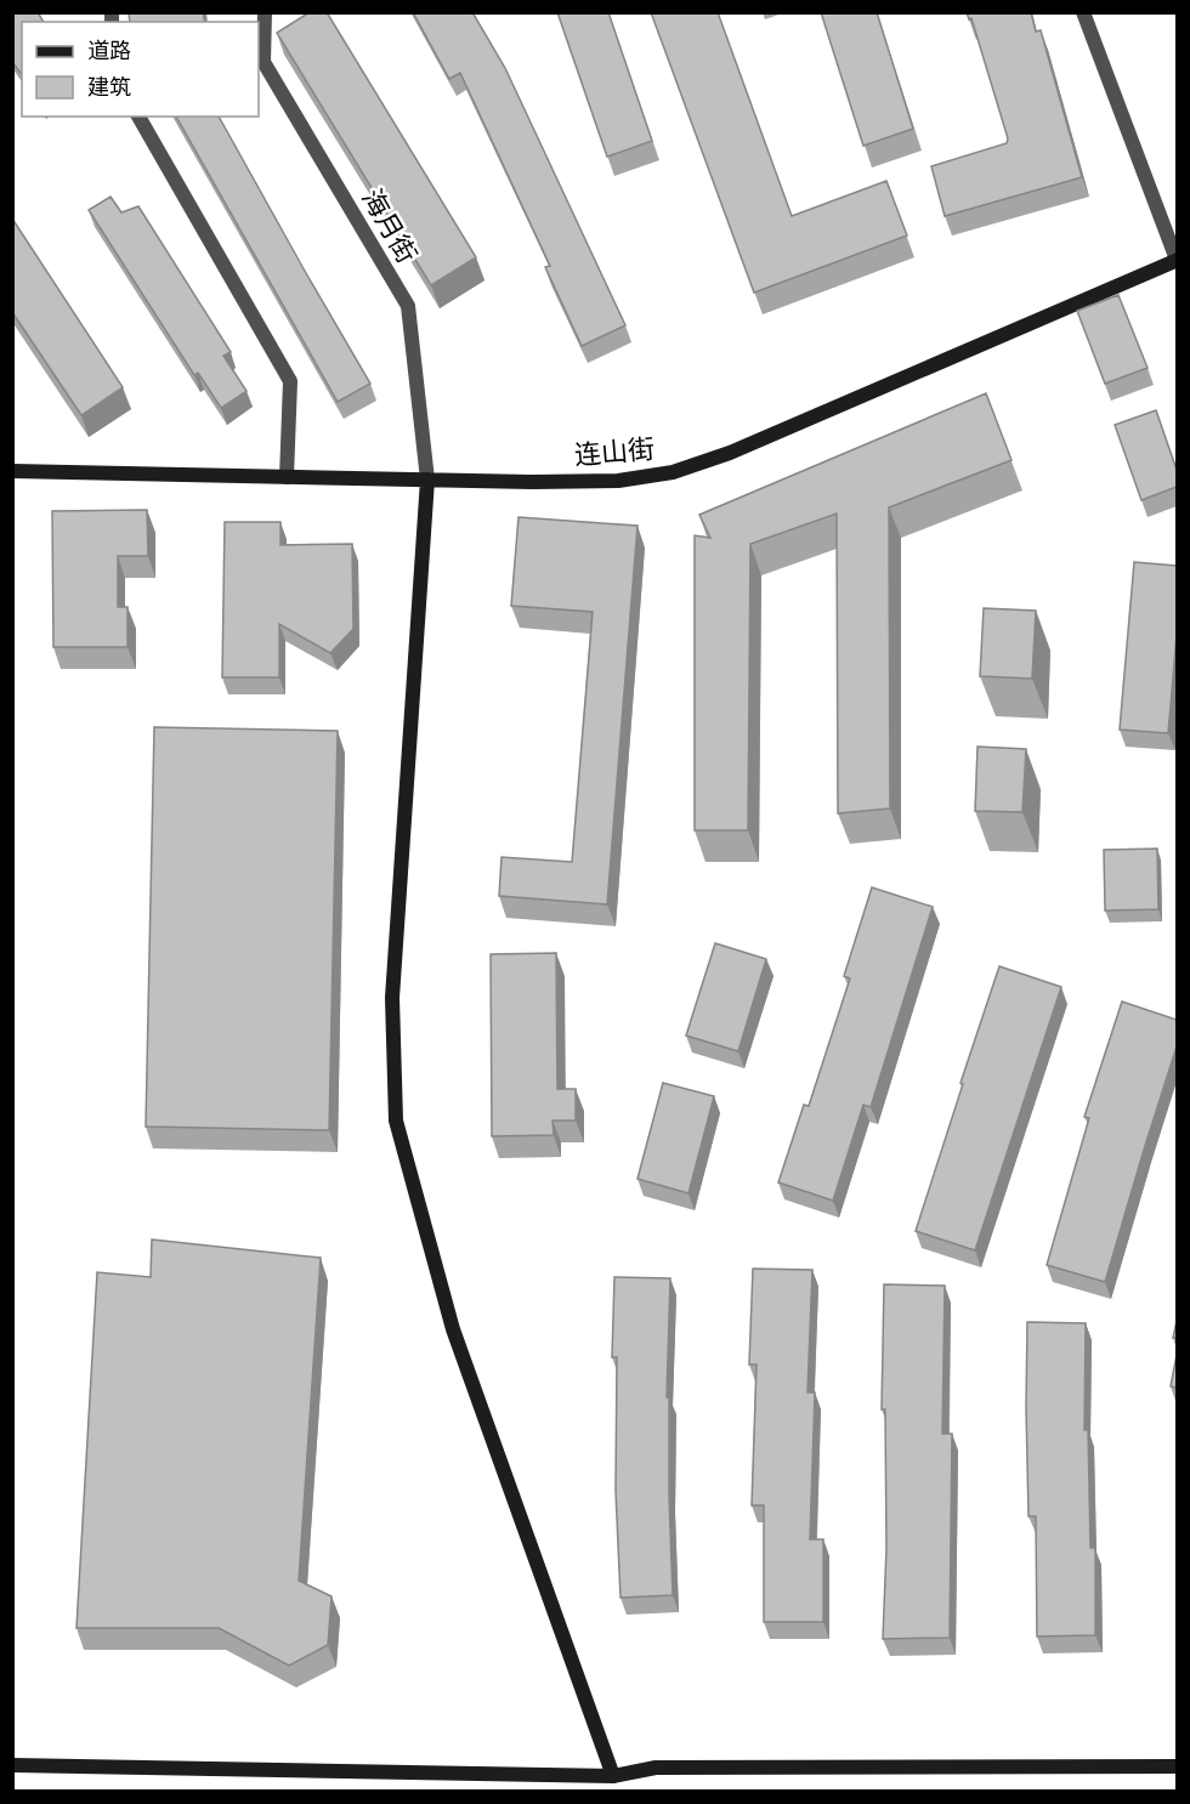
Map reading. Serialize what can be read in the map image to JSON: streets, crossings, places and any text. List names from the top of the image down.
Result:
{
  "streets": {
    "street": ["海月街", "连山街"]
  },
  "crossings": [
    ["海月街", "连山街"]
  ],
  "legend": ["道路", "建筑"]
}
